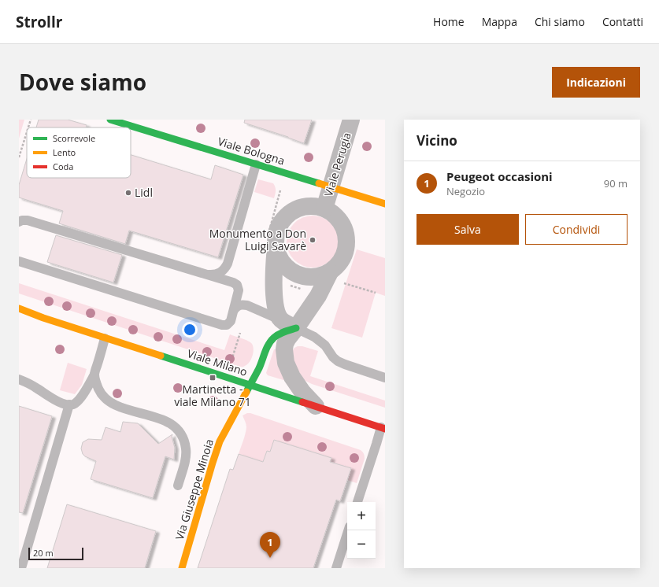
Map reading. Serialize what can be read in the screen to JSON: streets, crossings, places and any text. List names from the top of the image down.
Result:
{
  "streets": {
    "street": [
      "Viale Bologna",
      "Viale Perugia",
      "Viale Milano",
      "Via Giuseppe Minoia"
    ]
  },
  "crossings": [
    ["Viale Bologna", "Viale Perugia"],
    ["Viale Milano", "Via Giuseppe Minoia"]
  ],
  "places": {
    "other": ["Lidl", "Monumento a Don Luigi Savarè"],
    "transit": ["Martinetta - viale Milano 71"]
  },
  "legend": ["Scorrevole", "Lento", "Coda"],
  "scale_bar": "20 m",
  "page": {
    "header": "Strollr",
    "nav": [
      "Home",
      "Mappa",
      "Chi siamo",
      "Contatti"
    ],
    "title": "Dove siamo",
    "buttons": [
      "Indicazioni",
      ["Salva", "Condividi"]
    ],
    "heading": "Vicino",
    "list": [
      {
        "mark": "1",
        "name": "Peugeot occasioni",
        "note": "Negozio",
        "value": "90 m"
      }
    ],
    "map_buttons": ["+", "−"],
    "pins": "1",
    "scale": "20 m"
  }
}
